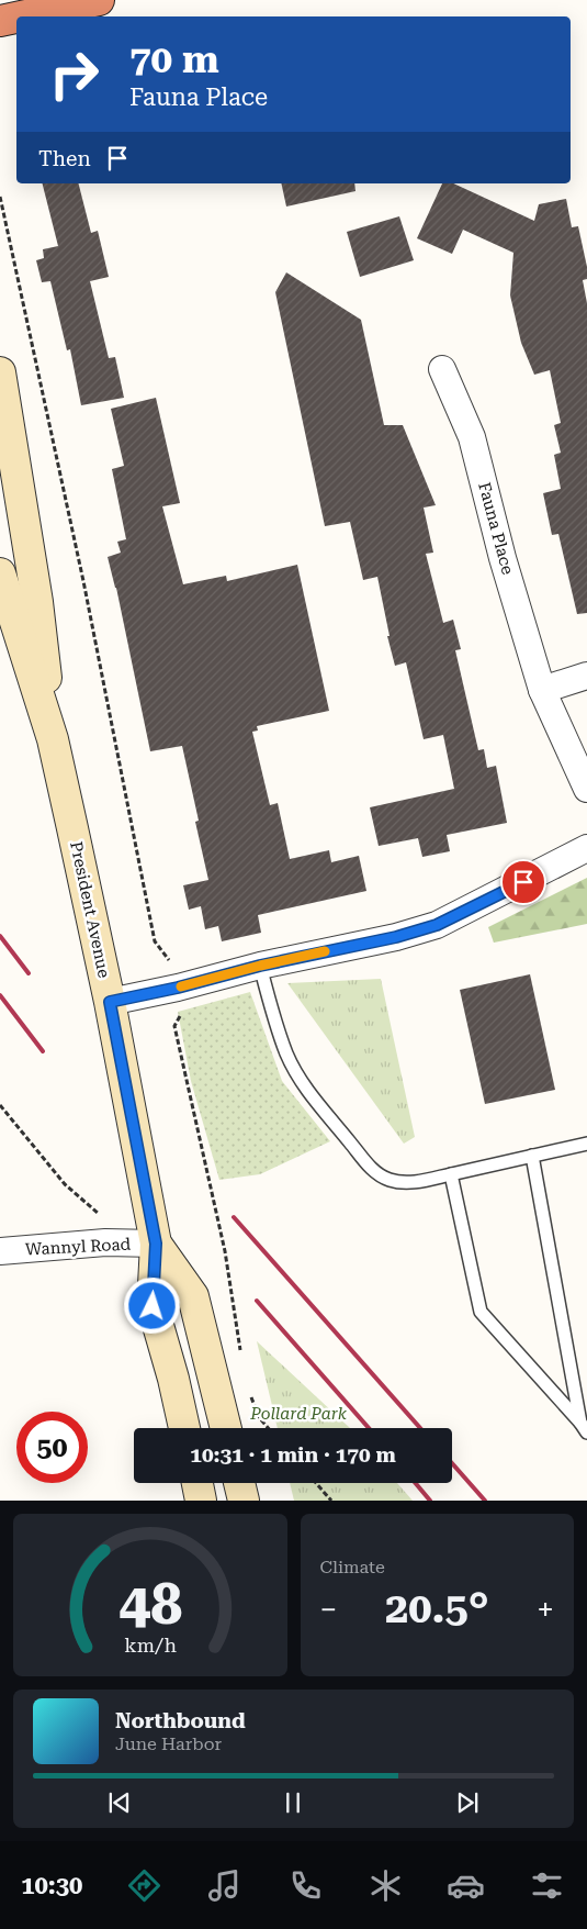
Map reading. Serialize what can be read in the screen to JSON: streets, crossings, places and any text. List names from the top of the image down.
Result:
{
  "streets": {
    "main road": ["President Avenue"],
    "street": ["Fauna Place", "Wannyl Road"]
  },
  "crossings": [
    ["President Avenue", "Wannyl Road"]
  ],
  "parks": ["Pollard Park"],
  "page": {
    "turn": ["70 m", "Fauna Place"],
    "then": "Then",
    "limit": "50",
    "trip": "10:31 · 1 min · 170 m",
    "tile": "Climate",
    "heat": ["−", "20.5°", "+"],
    "song": ["Northbound", "June Harbor"],
    "tabs": "10:30",
    "gauge": ["48", "km/h"]
  }
}
